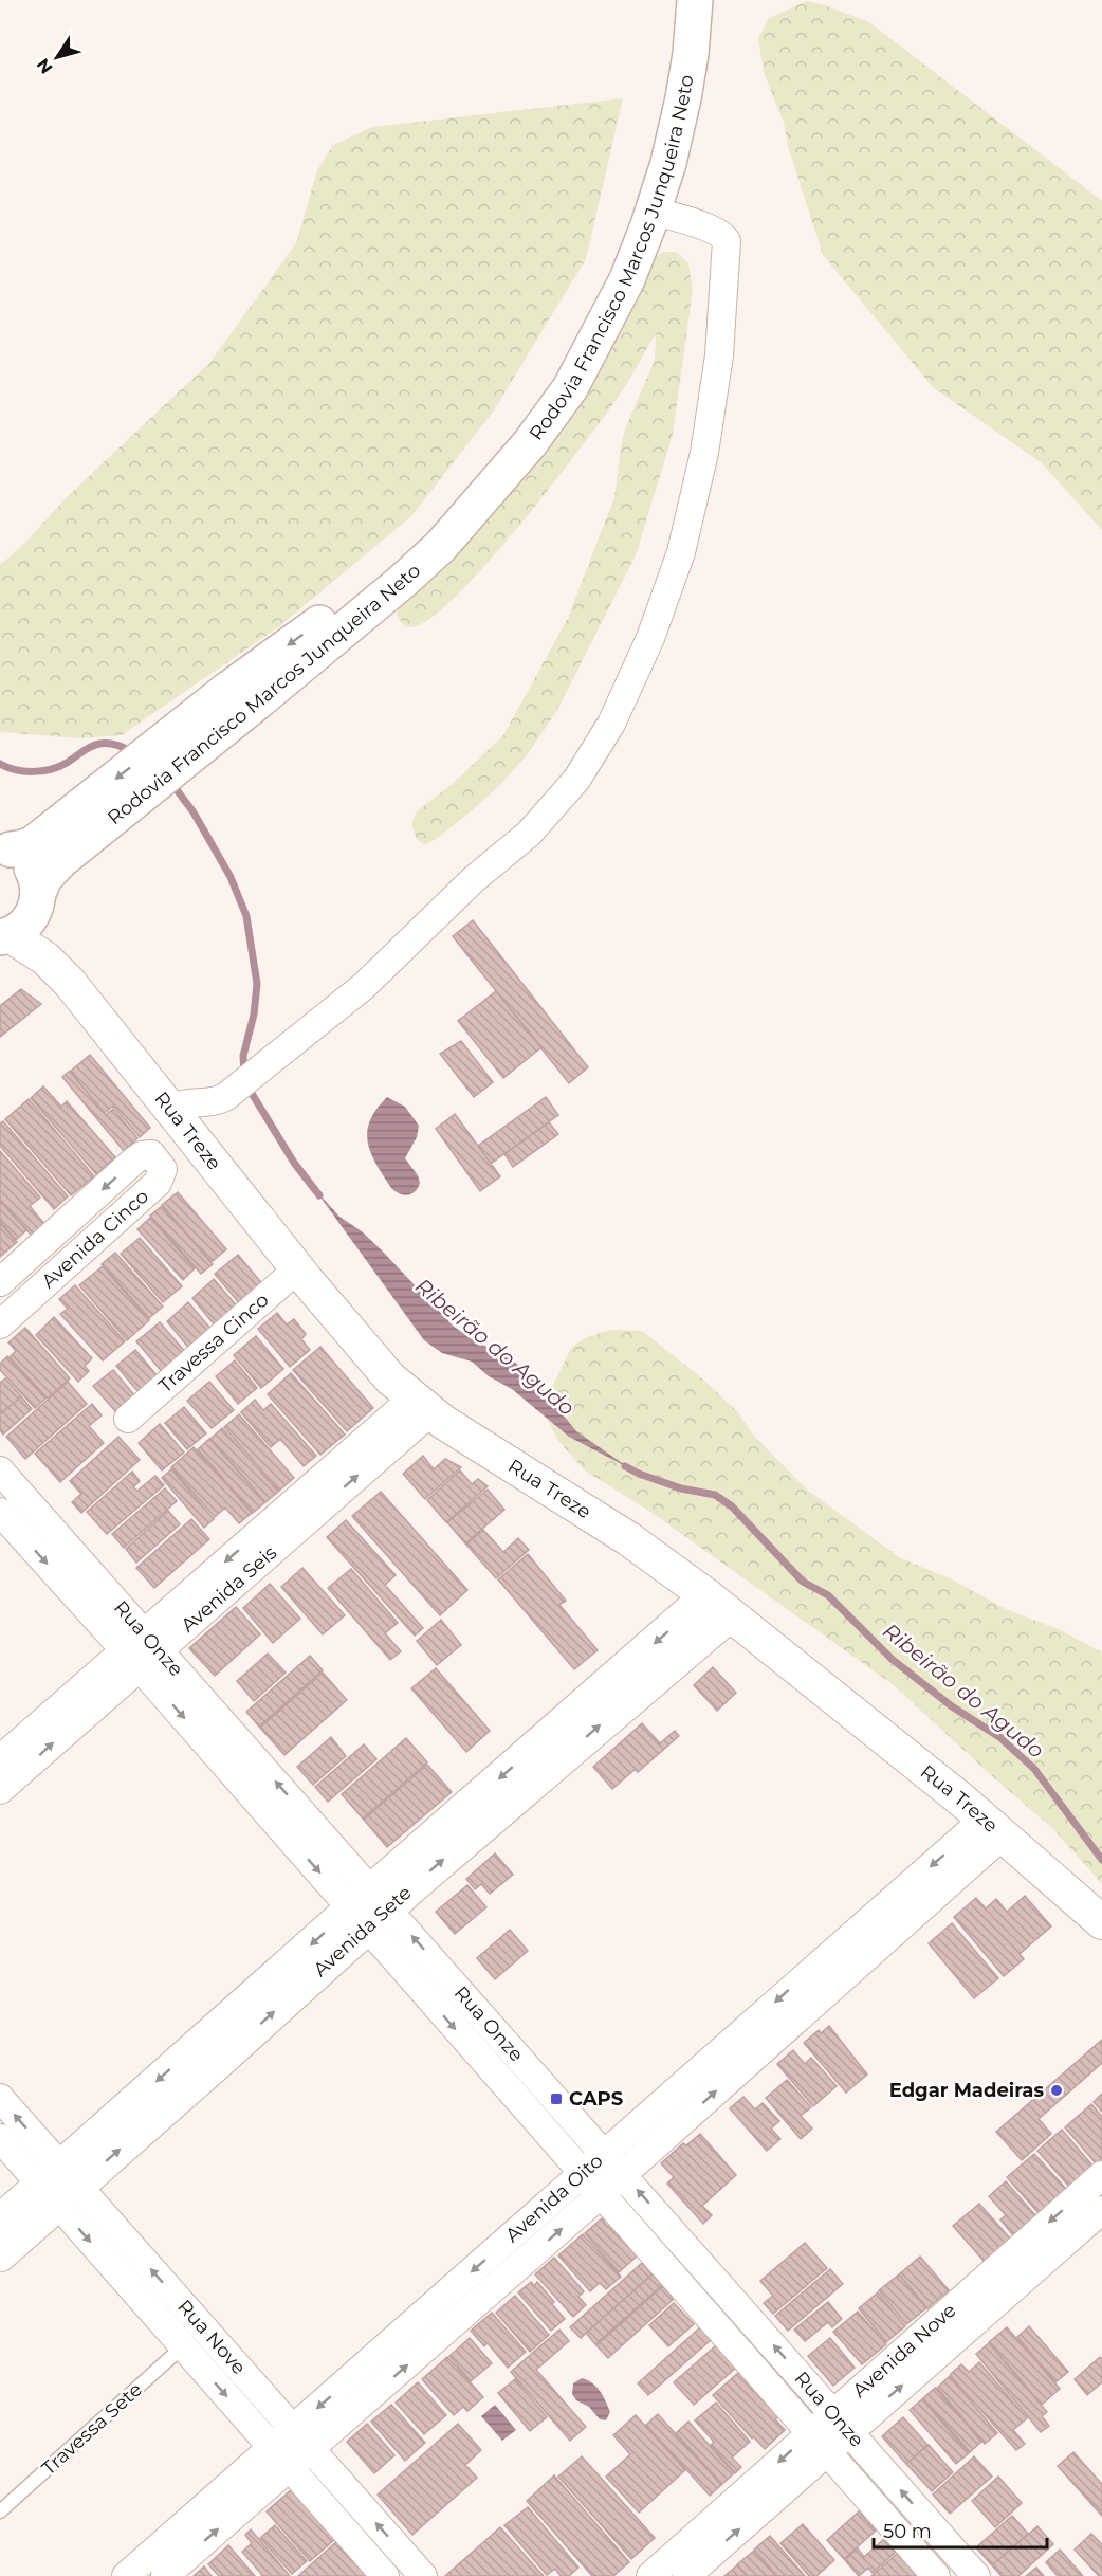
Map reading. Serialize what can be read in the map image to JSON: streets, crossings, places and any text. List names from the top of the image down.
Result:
{
  "streets": {
    "main road": ["Rodovia Francisco Marcos Junqueira Neto"],
    "street": [
      "Rua Treze",
      "Avenida Cinco",
      "Travessa Cinco",
      "Avenida Seis",
      "Rua Onze",
      "Avenida Sete",
      "Avenida Oito",
      "Rua Nove",
      "Avenida Nove"
    ],
    "lane": ["Travessa Sete"]
  },
  "crossings": [
    ["Rodovia Francisco Marcos Junqueira Neto", "Rua Treze"],
    ["Rua Treze", "Travessa Cinco"],
    ["Rua Treze", "Avenida Seis"],
    ["Rua Treze", "Avenida Sete"],
    ["Rua Treze", "Avenida Oito"],
    ["Avenida Seis", "Rua Onze"],
    ["Rua Onze", "Avenida Sete"],
    ["Rua Onze", "Avenida Oito"],
    ["Rua Onze", "Avenida Nove"],
    ["Avenida Sete", "Rua Nove"],
    ["Avenida Oito", "Rua Nove"],
    ["Rua Nove", "Travessa Sete"]
  ],
  "water": ["Ribeirão do Agudo"],
  "places": {
    "other": ["Edgar Madeiras"],
    "transit": ["CAPS"]
  },
  "scale_bar": "50 m",
  "north": "bottom left"
}
